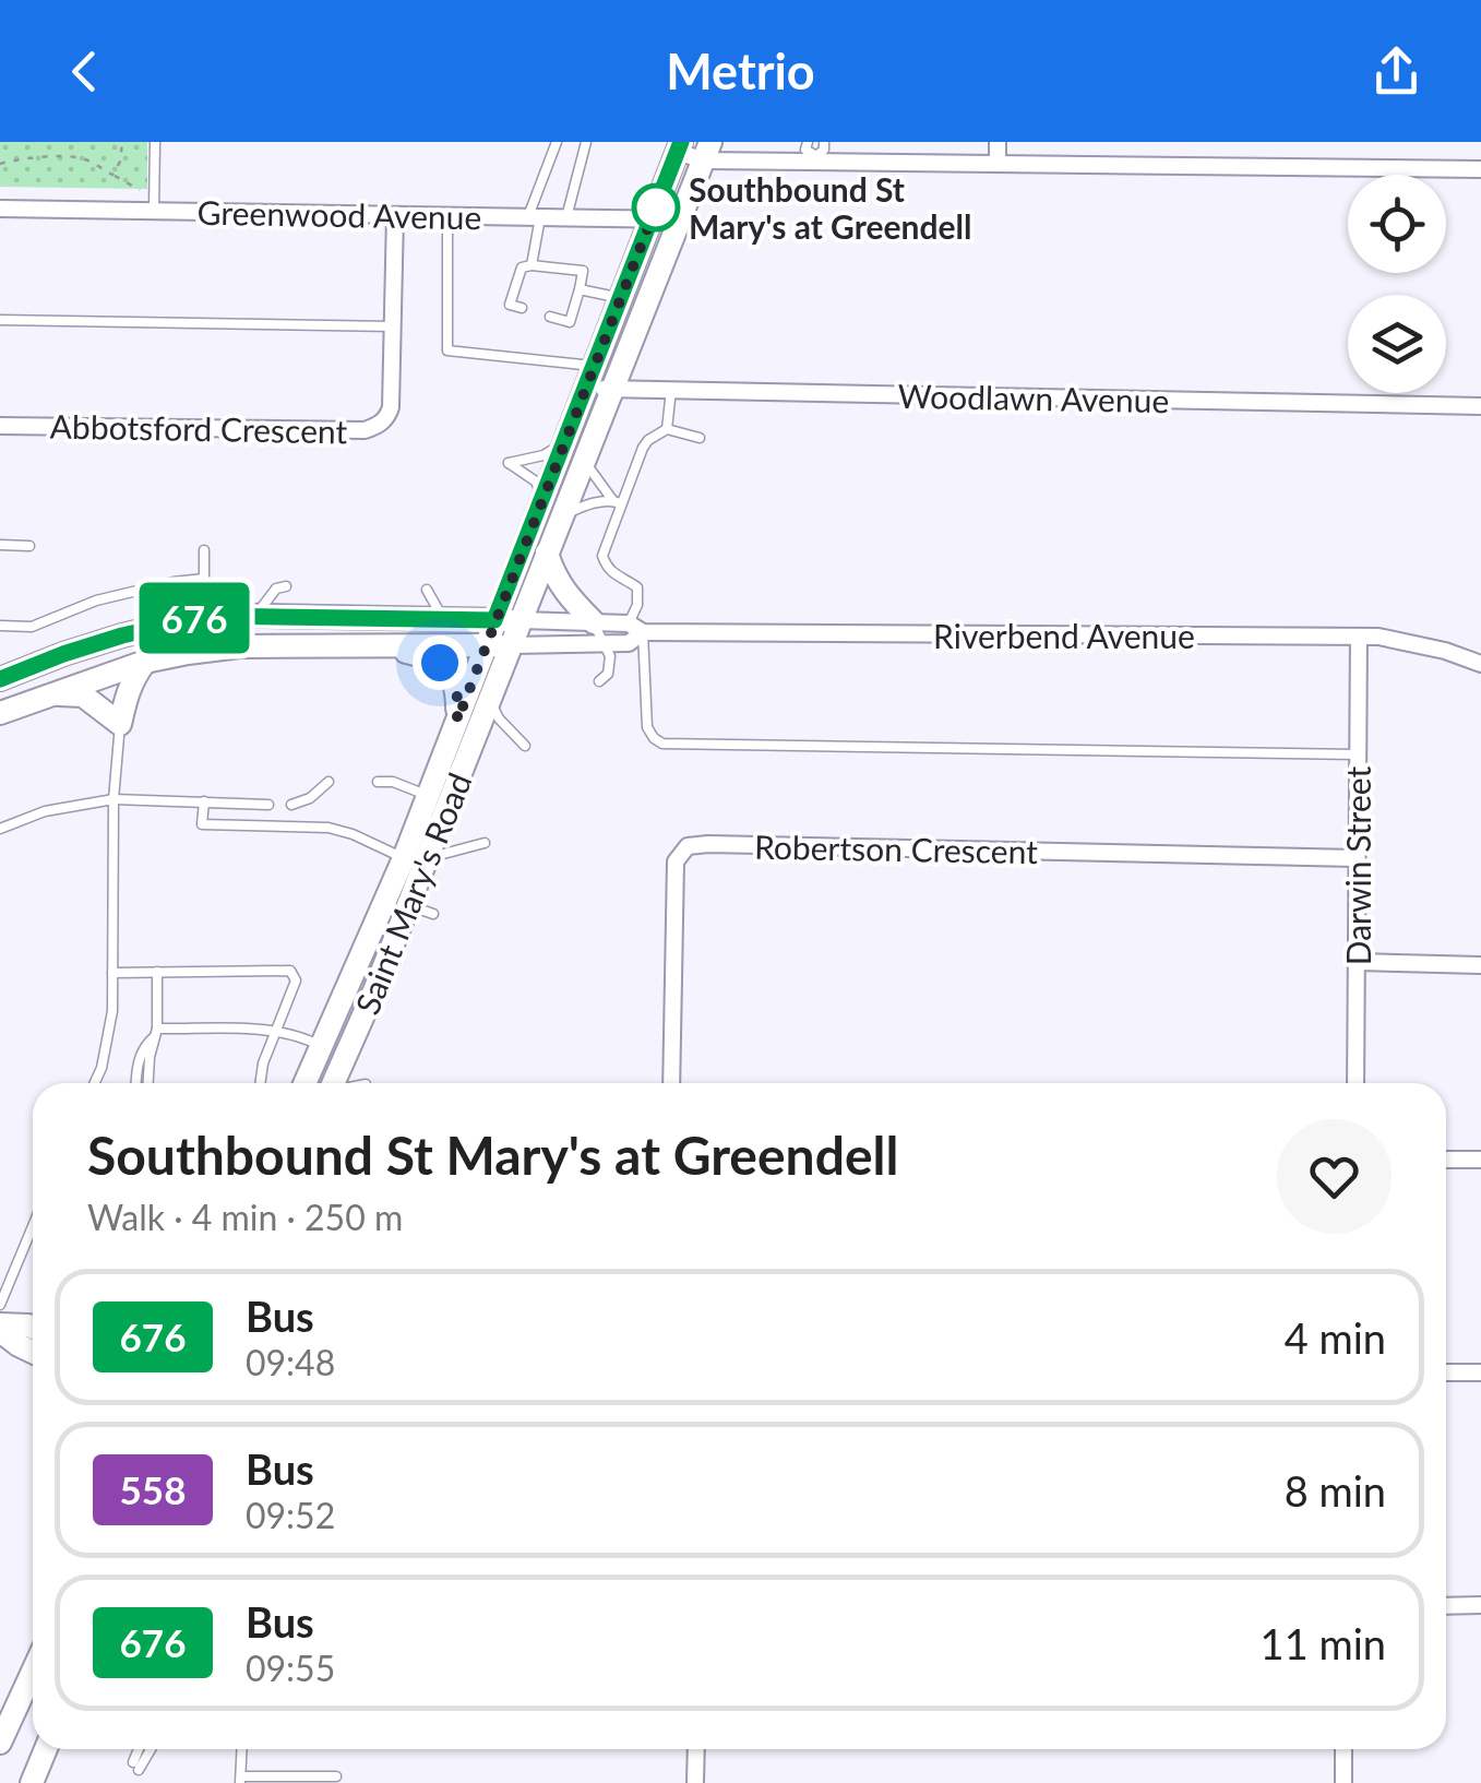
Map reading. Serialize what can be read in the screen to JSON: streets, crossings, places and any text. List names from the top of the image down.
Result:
{
  "streets": {
    "main road": ["Saint Mary's Road"],
    "street": [
      "Greenwood Avenue",
      "Woodlawn Avenue",
      "Abbotsford Crescent",
      "Riverbend Avenue",
      "Robertson Crescent",
      "Darwin Street"
    ]
  },
  "crossings": [
    ["Greenwood Avenue", "Abbotsford Crescent"],
    ["Greenwood Avenue", "Saint Mary's Road"],
    ["Woodlawn Avenue", "Saint Mary's Road"],
    ["Riverbend Avenue", "Darwin Street"],
    ["Riverbend Avenue", "Saint Mary's Road"],
    ["Robertson Crescent", "Darwin Street"]
  ],
  "places": ["Southbound St Mary's at Greendell"],
  "lines": ["bus line 676"],
  "page": {
    "header": "Metrio",
    "on_map": "676",
    "heading": ["Southbound St Mary's at Greendell", "Walk · 4 min · 250 m"],
    "list": [
      {
        "mark": "676",
        "name": "Bus",
        "note": "09:48",
        "value": "4 min"
      },
      {
        "mark": "558",
        "name": "Bus",
        "note": "09:52",
        "value": "8 min"
      },
      {
        "mark": "676",
        "name": "Bus",
        "note": "09:55",
        "value": "11 min"
      }
    ]
  }
}
